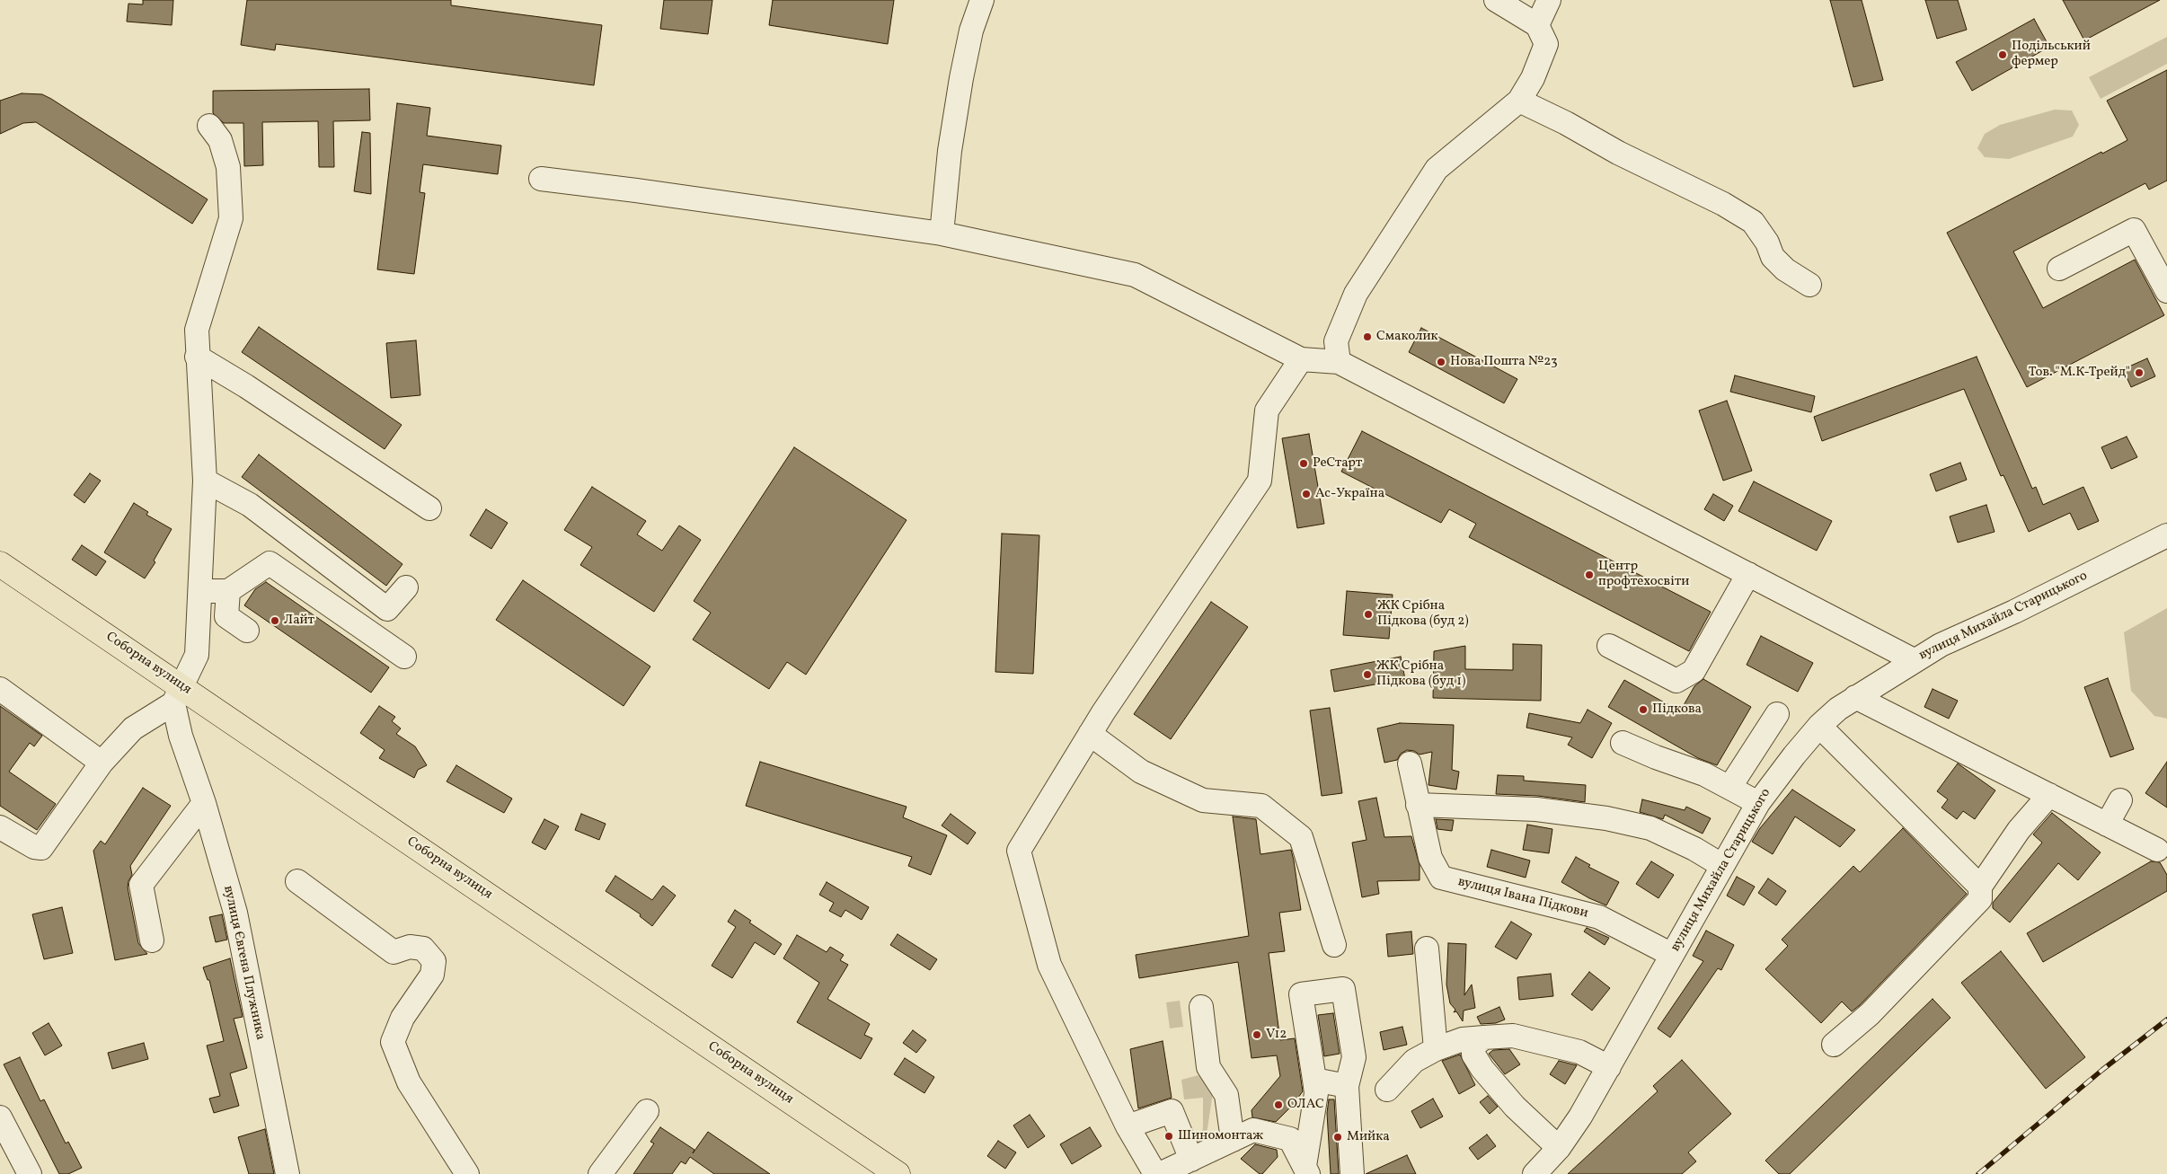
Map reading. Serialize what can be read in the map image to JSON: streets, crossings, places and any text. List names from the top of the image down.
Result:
{
  "streets": {
    "main road": ["Соборна вулиця"],
    "street": ["вулиця Михайла Старицького", "вулиця Івана Підкови", "вулиця Євгена Плужника"]
  },
  "crossings": [
    ["вулиця Михайла Старицького", "вулиця Івана Підкови"],
    ["Соборна вулиця", "вулиця Євгена Плужника"]
  ],
  "places": [
    "Подільський фермер",
    "Смаколик",
    "Нова Пошта №23",
    "Тов. \"М.К-Трейд\"",
    "РеСтарт",
    "Ас-Україна",
    "Центр профтехосвіти",
    "ЖК Срібна Підкова (буд 2)",
    "Лайт",
    "ЖК Срібна Підкова (буд 1)",
    "Підкова",
    "V12",
    "ОЛАС",
    "Шиномонтаж",
    "Мийка"
  ]
}
